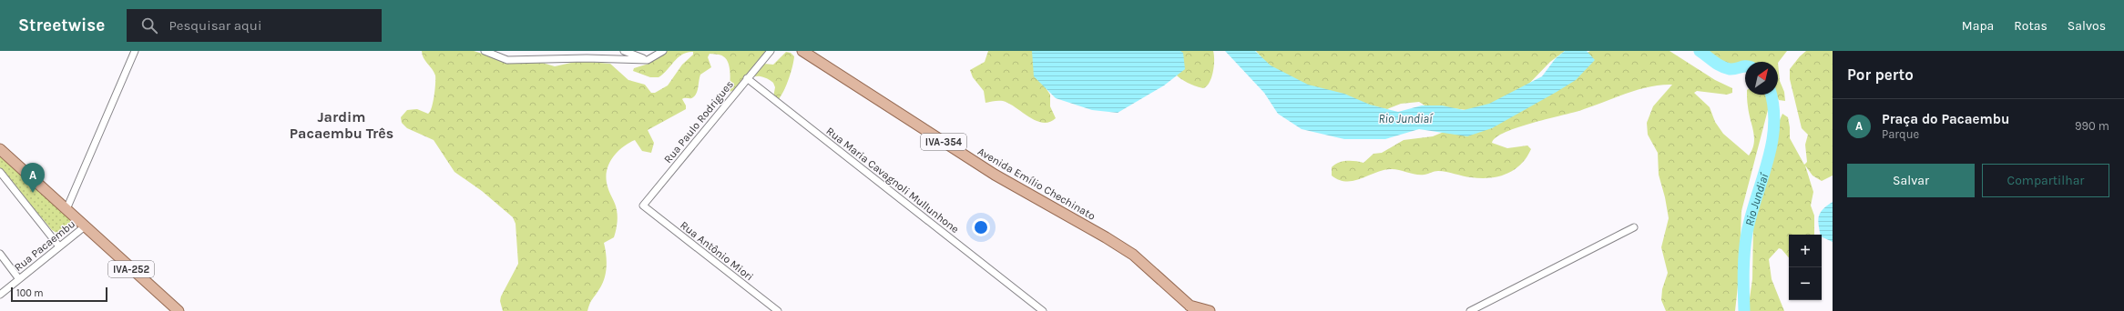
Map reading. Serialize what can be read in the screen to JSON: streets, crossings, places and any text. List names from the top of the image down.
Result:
{
  "streets": {
    "main road": ["IVA-354", "Avenida Emílio Chechinato", "IVA-252"],
    "street": [
      "Rua Paulo Rodrigues",
      "Rua Maria Cavagnoli Mullunhone",
      "Rua Pacaembu",
      "Rua Antônio Miori"
    ]
  },
  "crossings": [
    ["Rua Paulo Rodrigues", "Rua Maria Cavagnoli Mullunhone"],
    ["Rua Paulo Rodrigues", "Rua Antônio Miori"],
    ["Rua Pacaembu", "IVA-252"]
  ],
  "districts": ["Jardim Pacaembu Três"],
  "water": ["Rio Jundiaí"],
  "scale_bar": "100 m",
  "north": "top right",
  "page": {
    "header": "Streetwise",
    "search": "Pesquisar aqui",
    "nav": ["Mapa", "Rotas", "Salvos"],
    "heading": "Por perto",
    "list": [
      {
        "mark": "A",
        "name": "Praça do Pacaembu",
        "note": "Parque",
        "value": "990 m"
      }
    ],
    "buttons": ["Salvar", "Compartilhar"],
    "pins": "A",
    "map_buttons": ["+", "−"],
    "scale": "100 m"
  }
}
